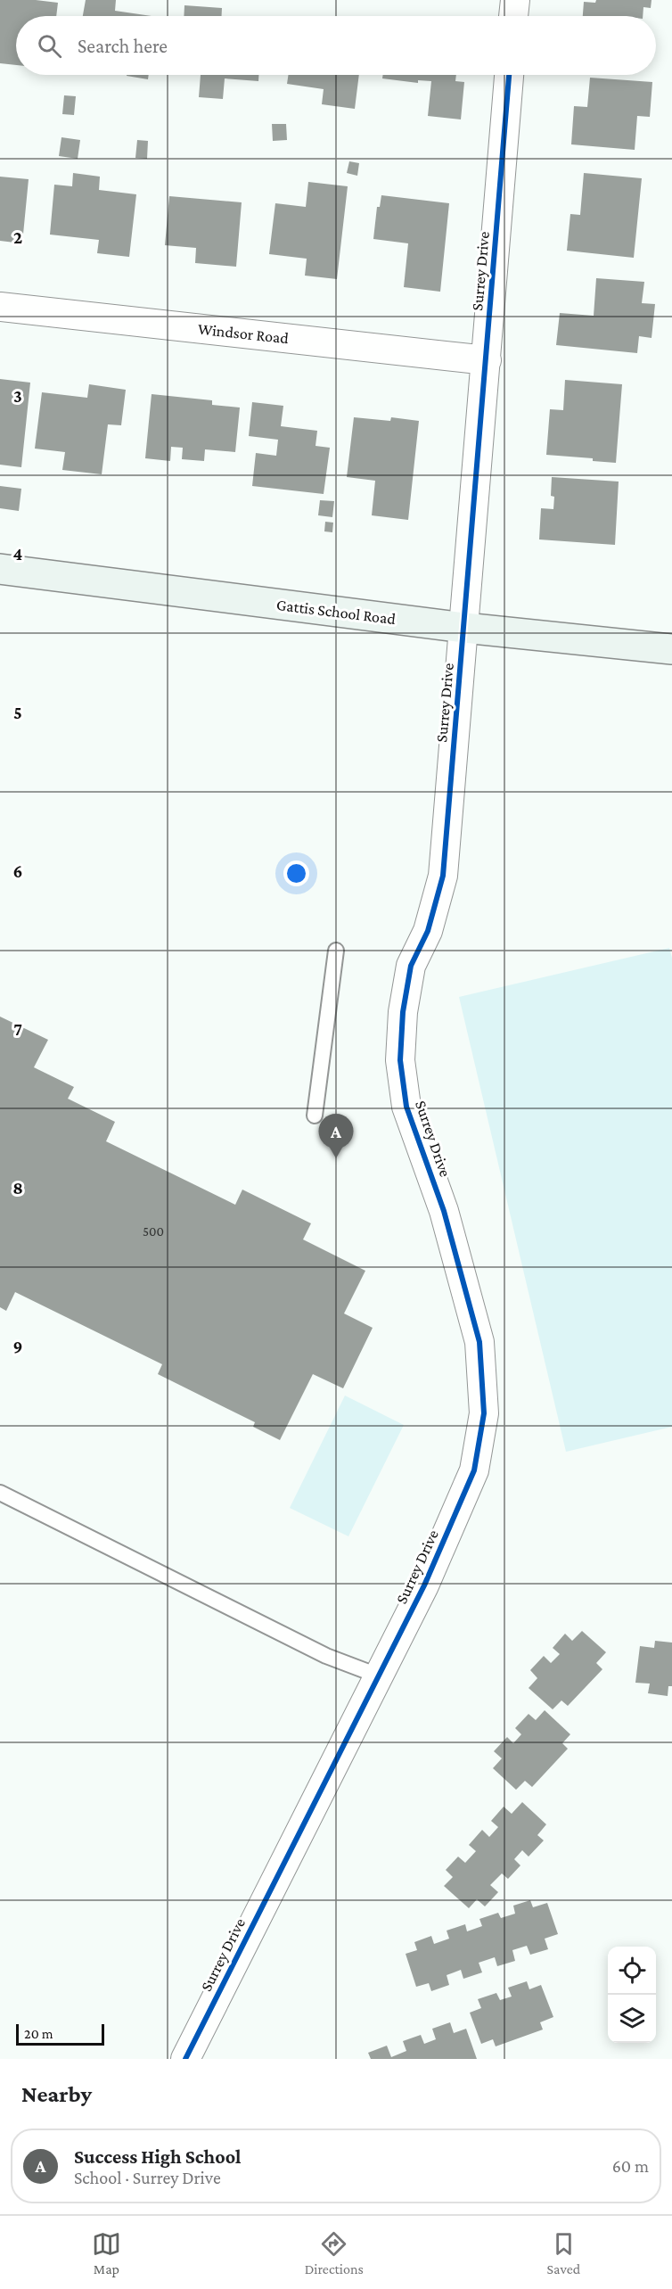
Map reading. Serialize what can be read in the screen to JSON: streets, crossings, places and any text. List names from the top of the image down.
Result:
{
  "streets": {
    "main road": ["Gattis School Road"],
    "street": ["Surrey Drive", "Windsor Road"]
  },
  "crossings": [
    ["Surrey Drive", "Windsor Road"],
    ["Surrey Drive", "Gattis School Road"]
  ],
  "house_numbers": ["500"],
  "scale_bar": "20 m",
  "page": {
    "search": "Search here",
    "pins": "A",
    "scale": "20 m",
    "heading": "Nearby",
    "list": [
      {
        "mark": "A",
        "name": "Success High School",
        "note": "School · Surrey Drive",
        "value": "60 m"
      }
    ],
    "nav": ["Map", "Directions", "Saved"]
  },
  "grid": {
    "rows": [
      "2",
      "3",
      "4",
      "5",
      "6",
      "7",
      "8",
      "9"
    ]
  }
}
